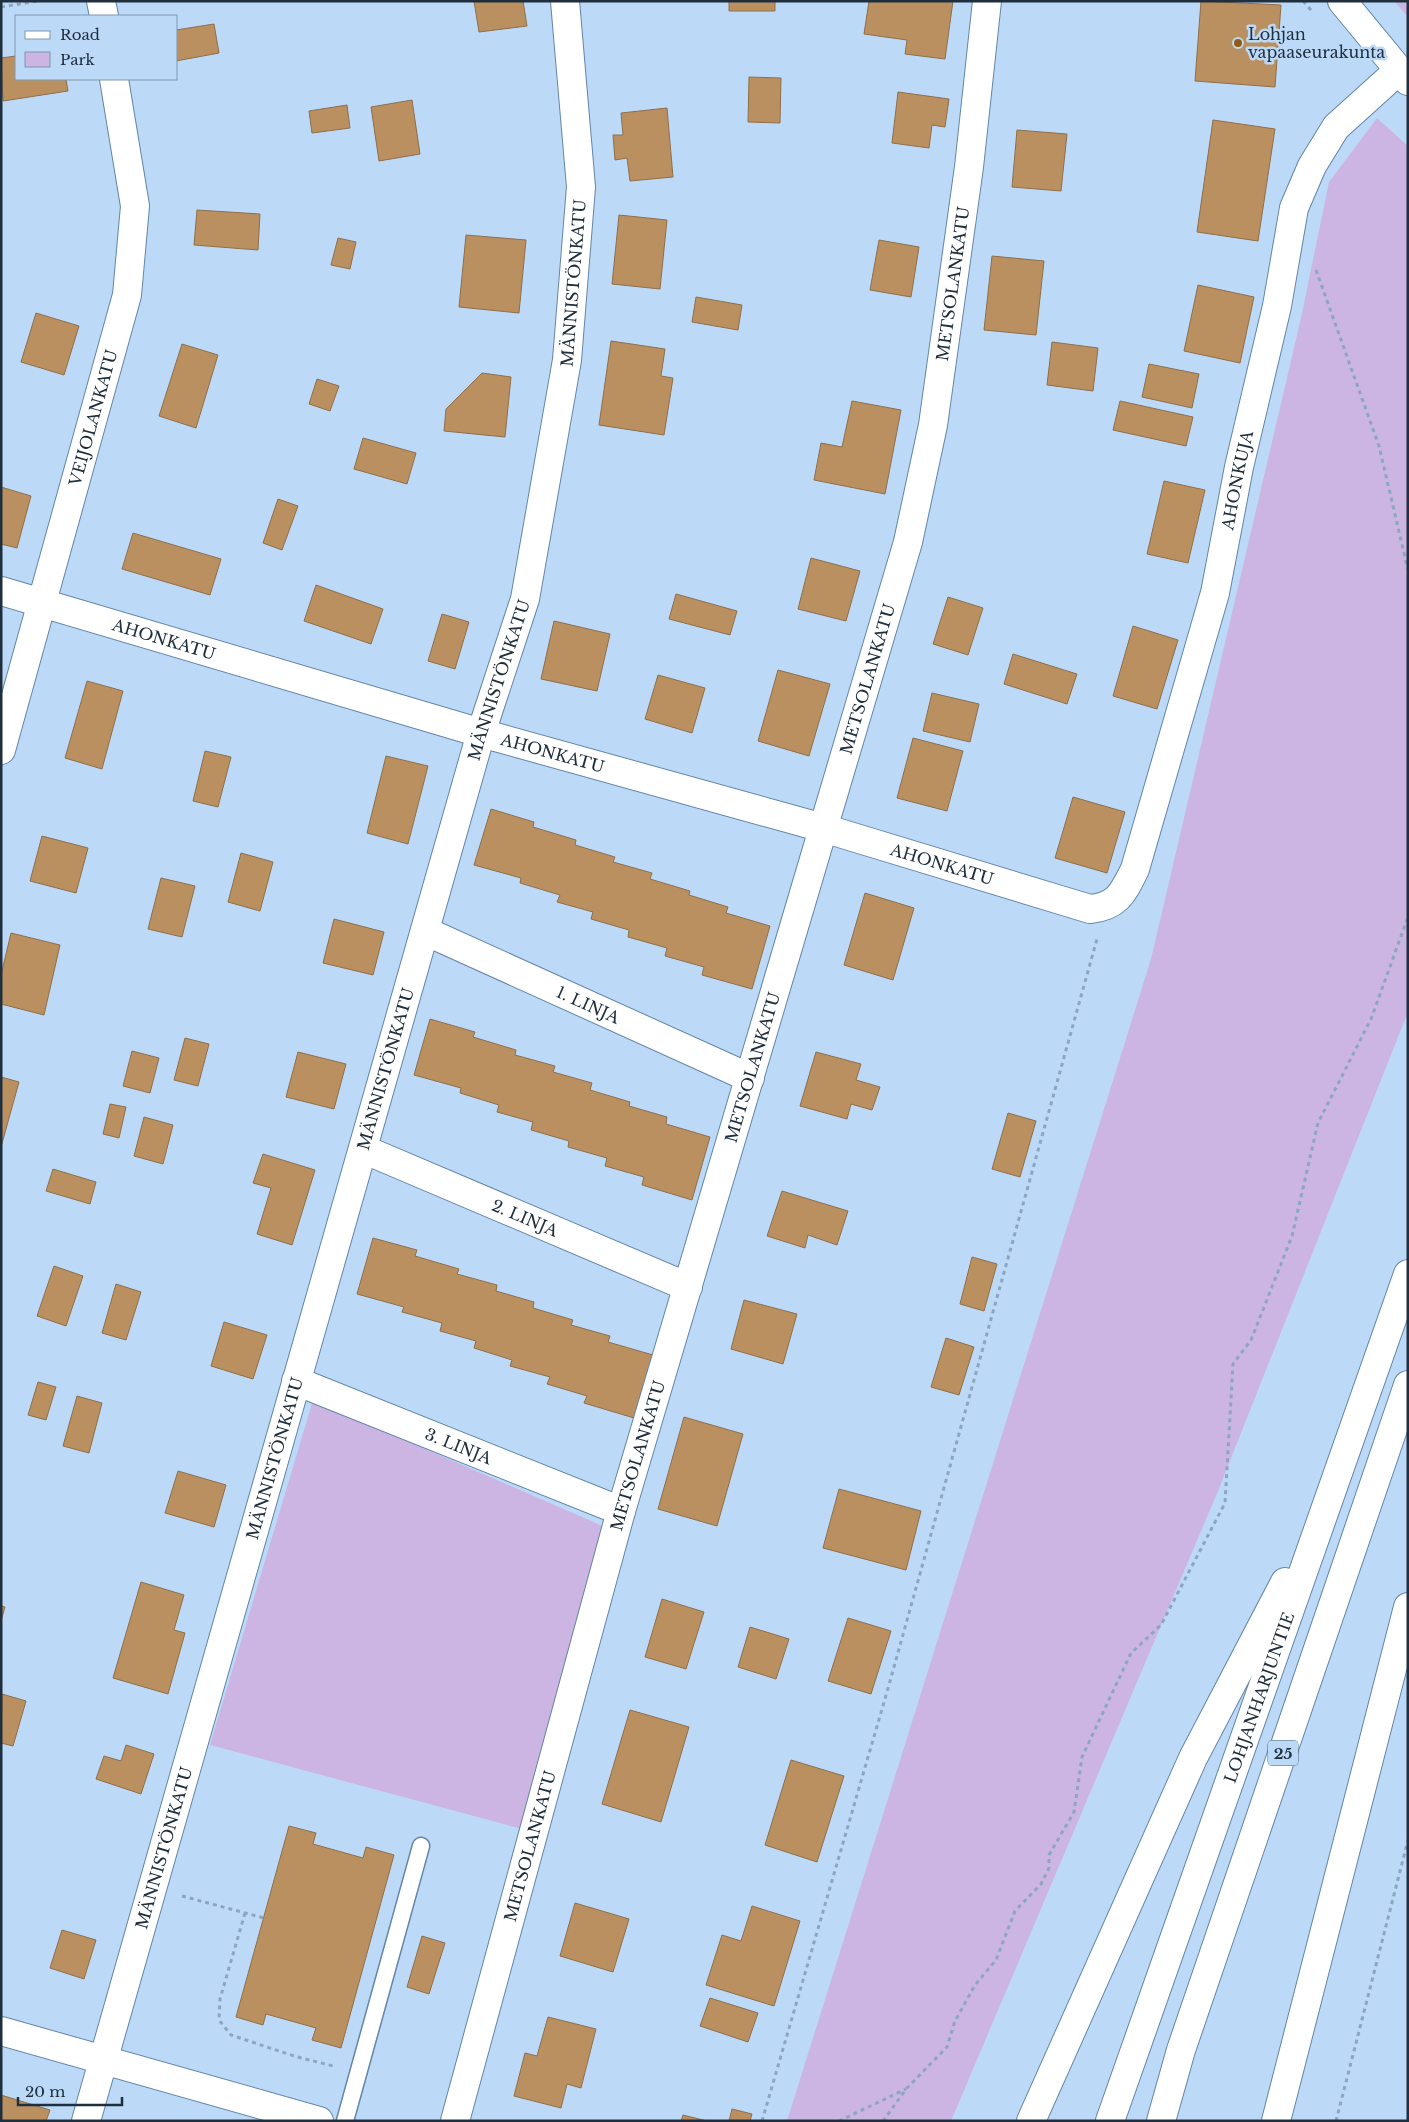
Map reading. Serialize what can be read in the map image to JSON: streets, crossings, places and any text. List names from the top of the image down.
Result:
{
  "streets": {
    "main road": [
      "MÄNNISTÖNKATU",
      "METSOLANKATU",
      "VEIJOLANKATU",
      "AHONKUJA",
      "AHONKATU",
      "1. LINJA",
      "2. LINJA",
      "3. LINJA",
      "LOHJANHARJUNTIE",
      "25"
    ]
  },
  "crossings": [
    ["MÄNNISTÖNKATU", "AHONKATU"],
    ["MÄNNISTÖNKATU", "1. LINJA"],
    ["MÄNNISTÖNKATU", "2. LINJA"],
    ["MÄNNISTÖNKATU", "3. LINJA"],
    ["METSOLANKATU", "AHONKATU"],
    ["METSOLANKATU", "1. LINJA"],
    ["METSOLANKATU", "2. LINJA"],
    ["METSOLANKATU", "3. LINJA"],
    ["VEIJOLANKATU", "AHONKATU"],
    ["AHONKUJA", "AHONKATU"]
  ],
  "places": ["Lohjan vapaaseurakunta"],
  "legend": ["Road", "Park"],
  "scale_bar": "20 m"
}
